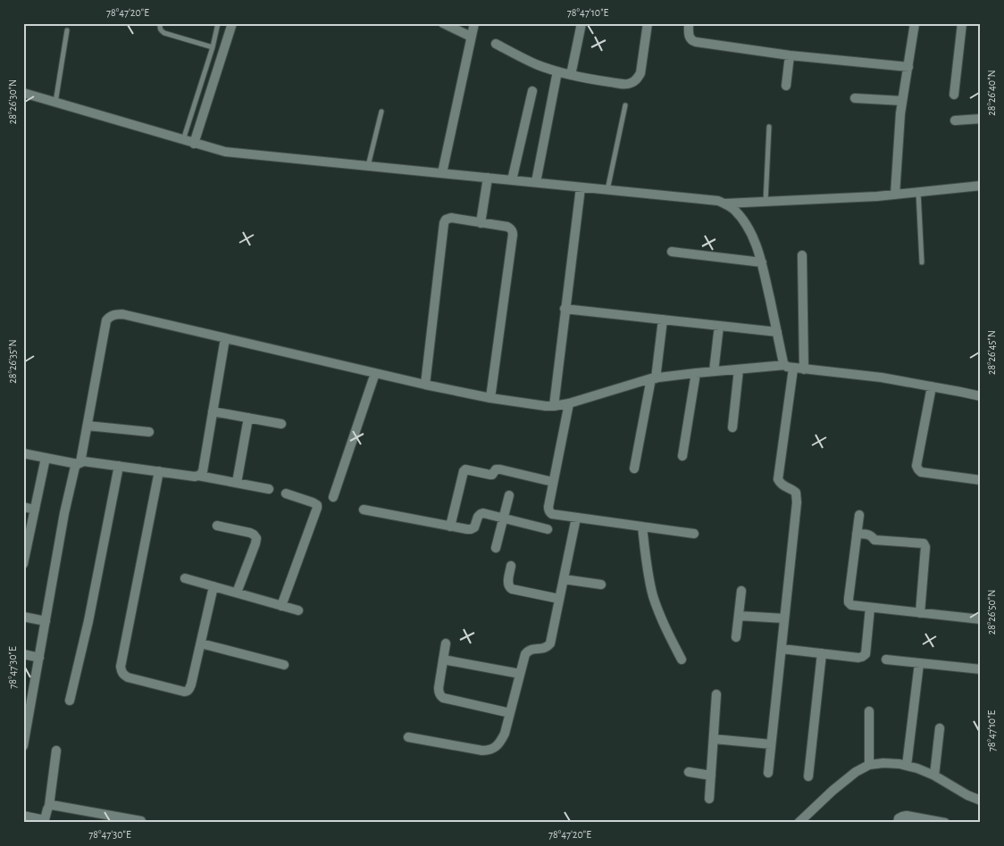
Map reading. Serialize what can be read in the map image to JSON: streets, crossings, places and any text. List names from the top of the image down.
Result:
{
  "coordinates": [
    "78°47'20\"E",
    "78°47'10\"E",
    "28°26'40\"N",
    "28°26'30\"N",
    "28°26'45\"N",
    "28°26'35\"N",
    "28°26'50\"N",
    "78°47'30\"E"
  ]
}
